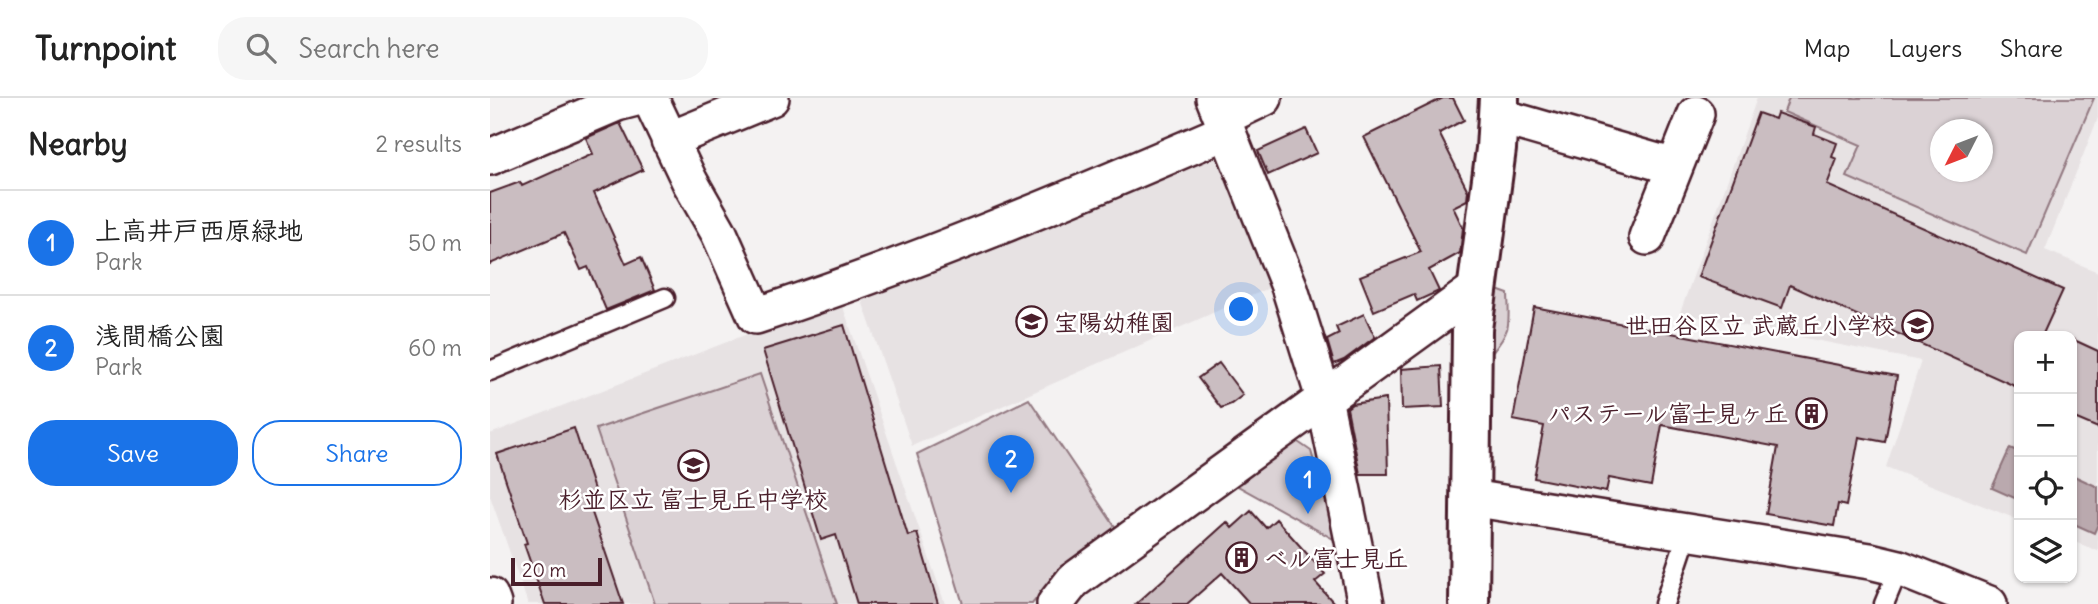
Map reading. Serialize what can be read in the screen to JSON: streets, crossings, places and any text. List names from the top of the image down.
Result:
{
  "places": {
    "school or university": ["宝陽幼稚園", "世田谷区立 武蔵丘小学校", "杉並区立 富士見丘中学校"],
    "building": ["パステール富士見ヶ丘", "ベル富士見丘"]
  },
  "scale_bar": "20 m",
  "north": "bottom left",
  "page": {
    "header": "Turnpoint",
    "search": "Search here",
    "nav": ["Map", "Layers", "Share"],
    "heading": ["Nearby", "2 results"],
    "list": [
      {
        "mark": "1",
        "name": "上高井戸西原緑地",
        "note": "Park",
        "value": "50 m"
      },
      {
        "mark": "2",
        "name": "浅間橋公園",
        "note": "Park",
        "value": "60 m"
      }
    ],
    "map_buttons": ["+", "−"],
    "buttons": ["Save", "Share"],
    "pins": ["2", "1"],
    "scale": "20 m"
  }
}
